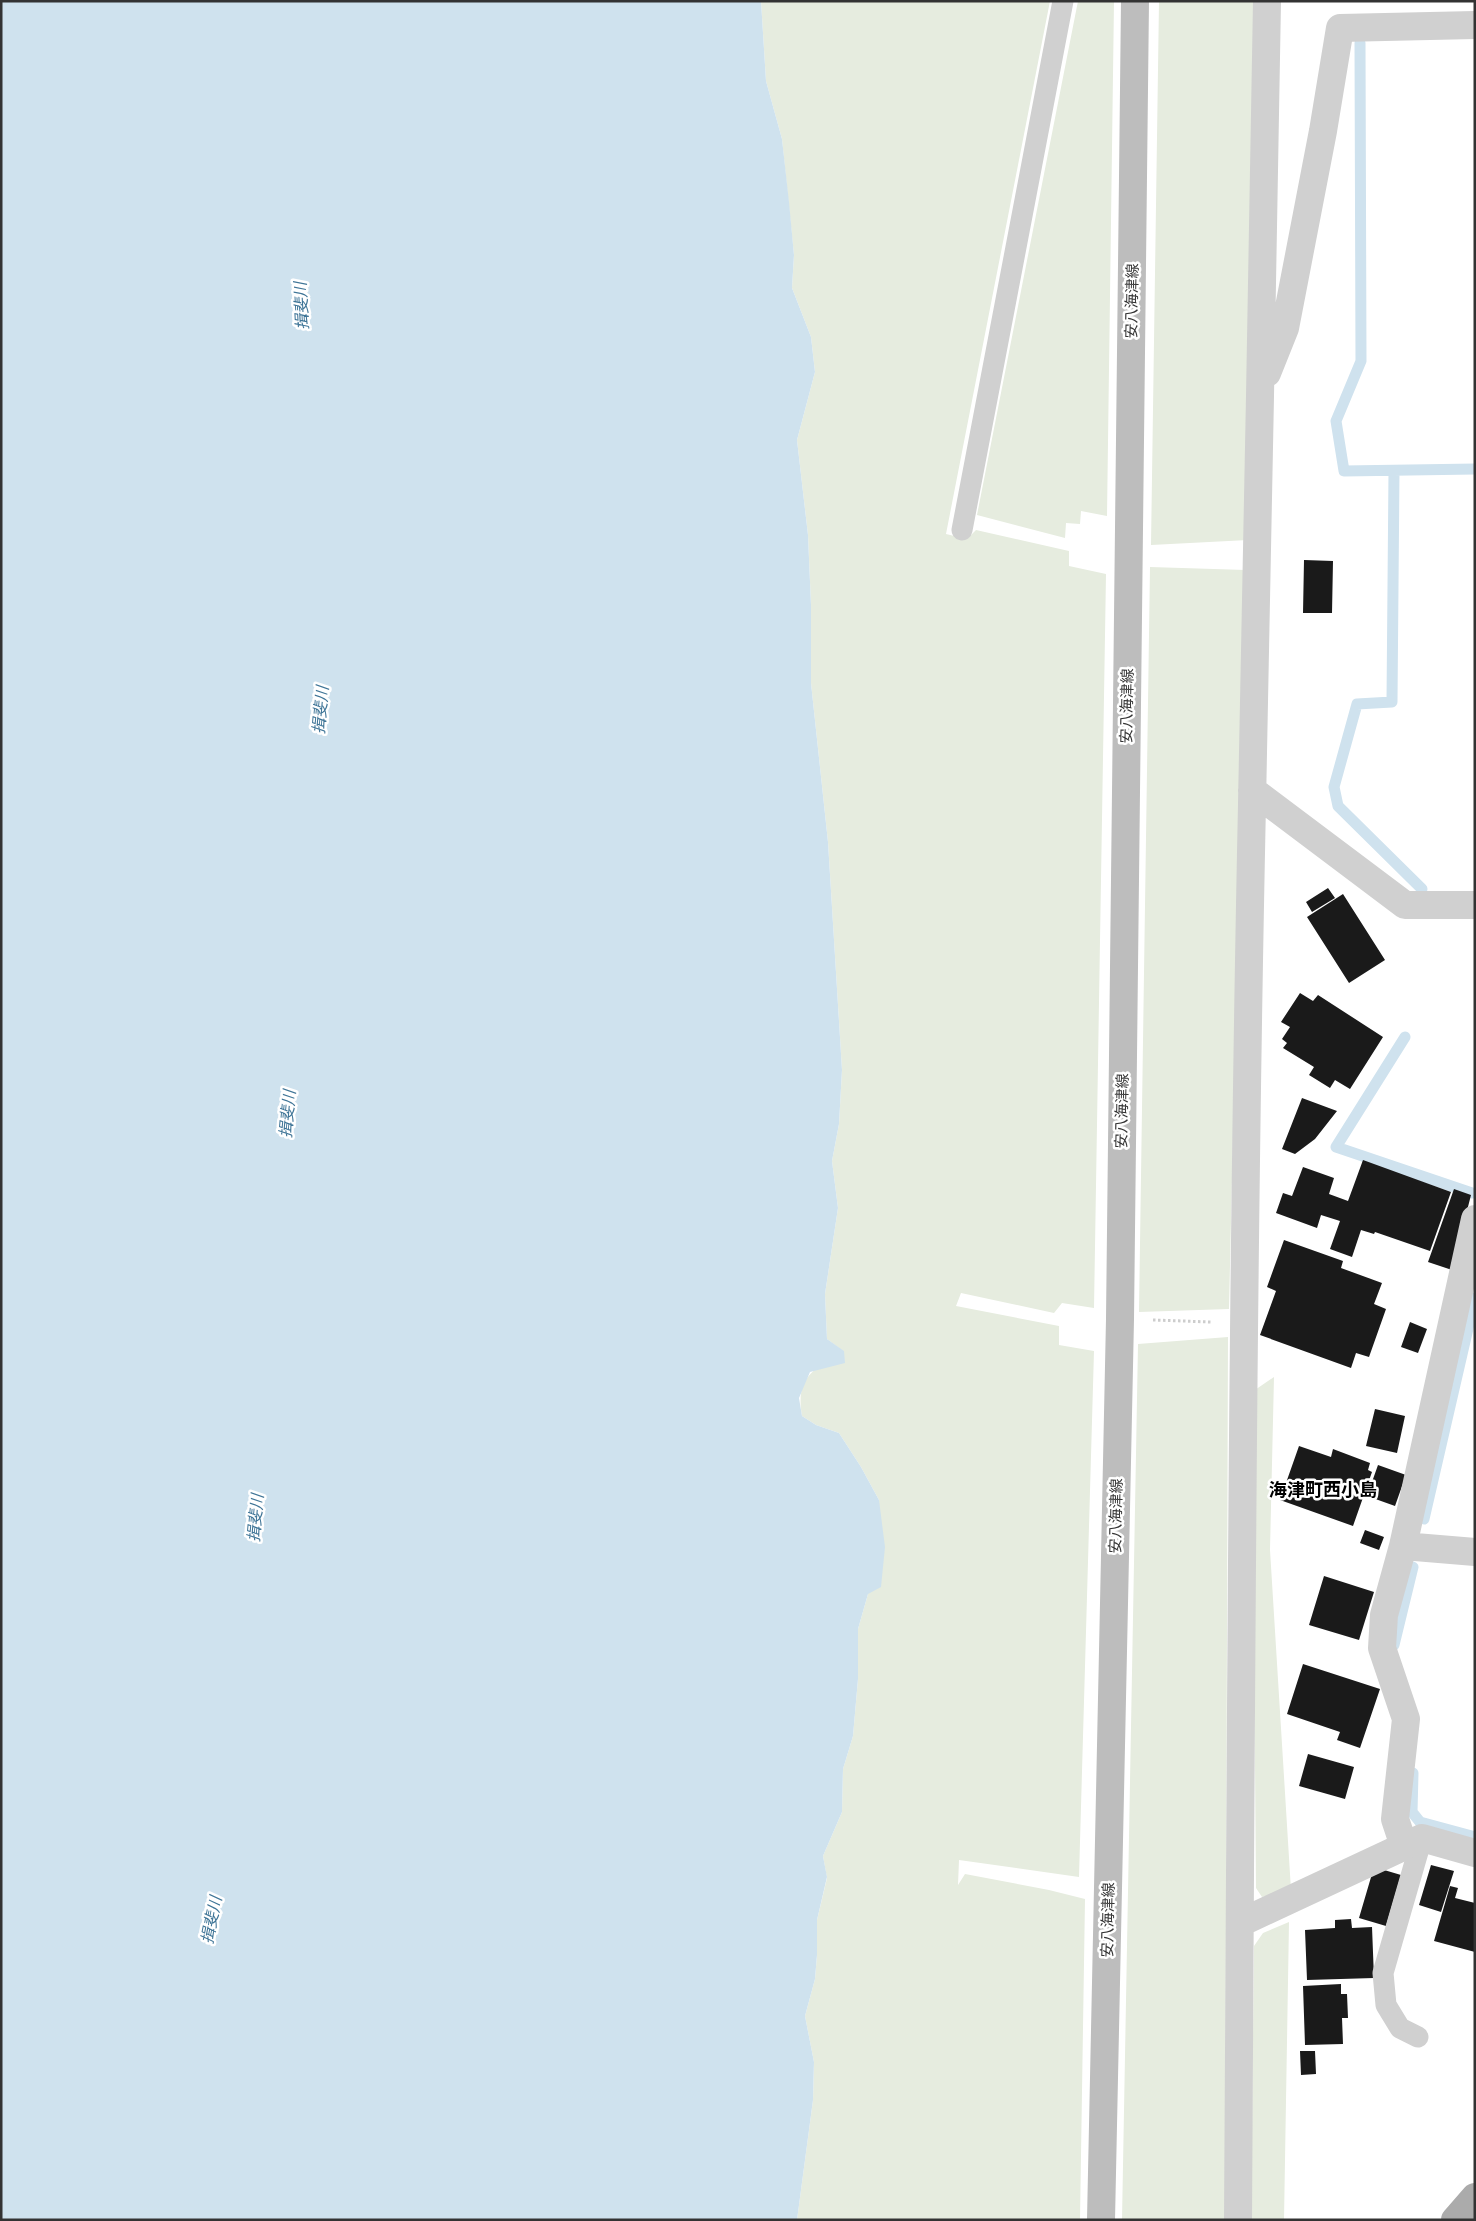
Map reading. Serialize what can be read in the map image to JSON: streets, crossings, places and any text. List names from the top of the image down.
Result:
{
  "streets": {
    "main road": ["安八海津線"]
  },
  "districts": ["海津町西小島"],
  "water": ["揖斐川"]
}
